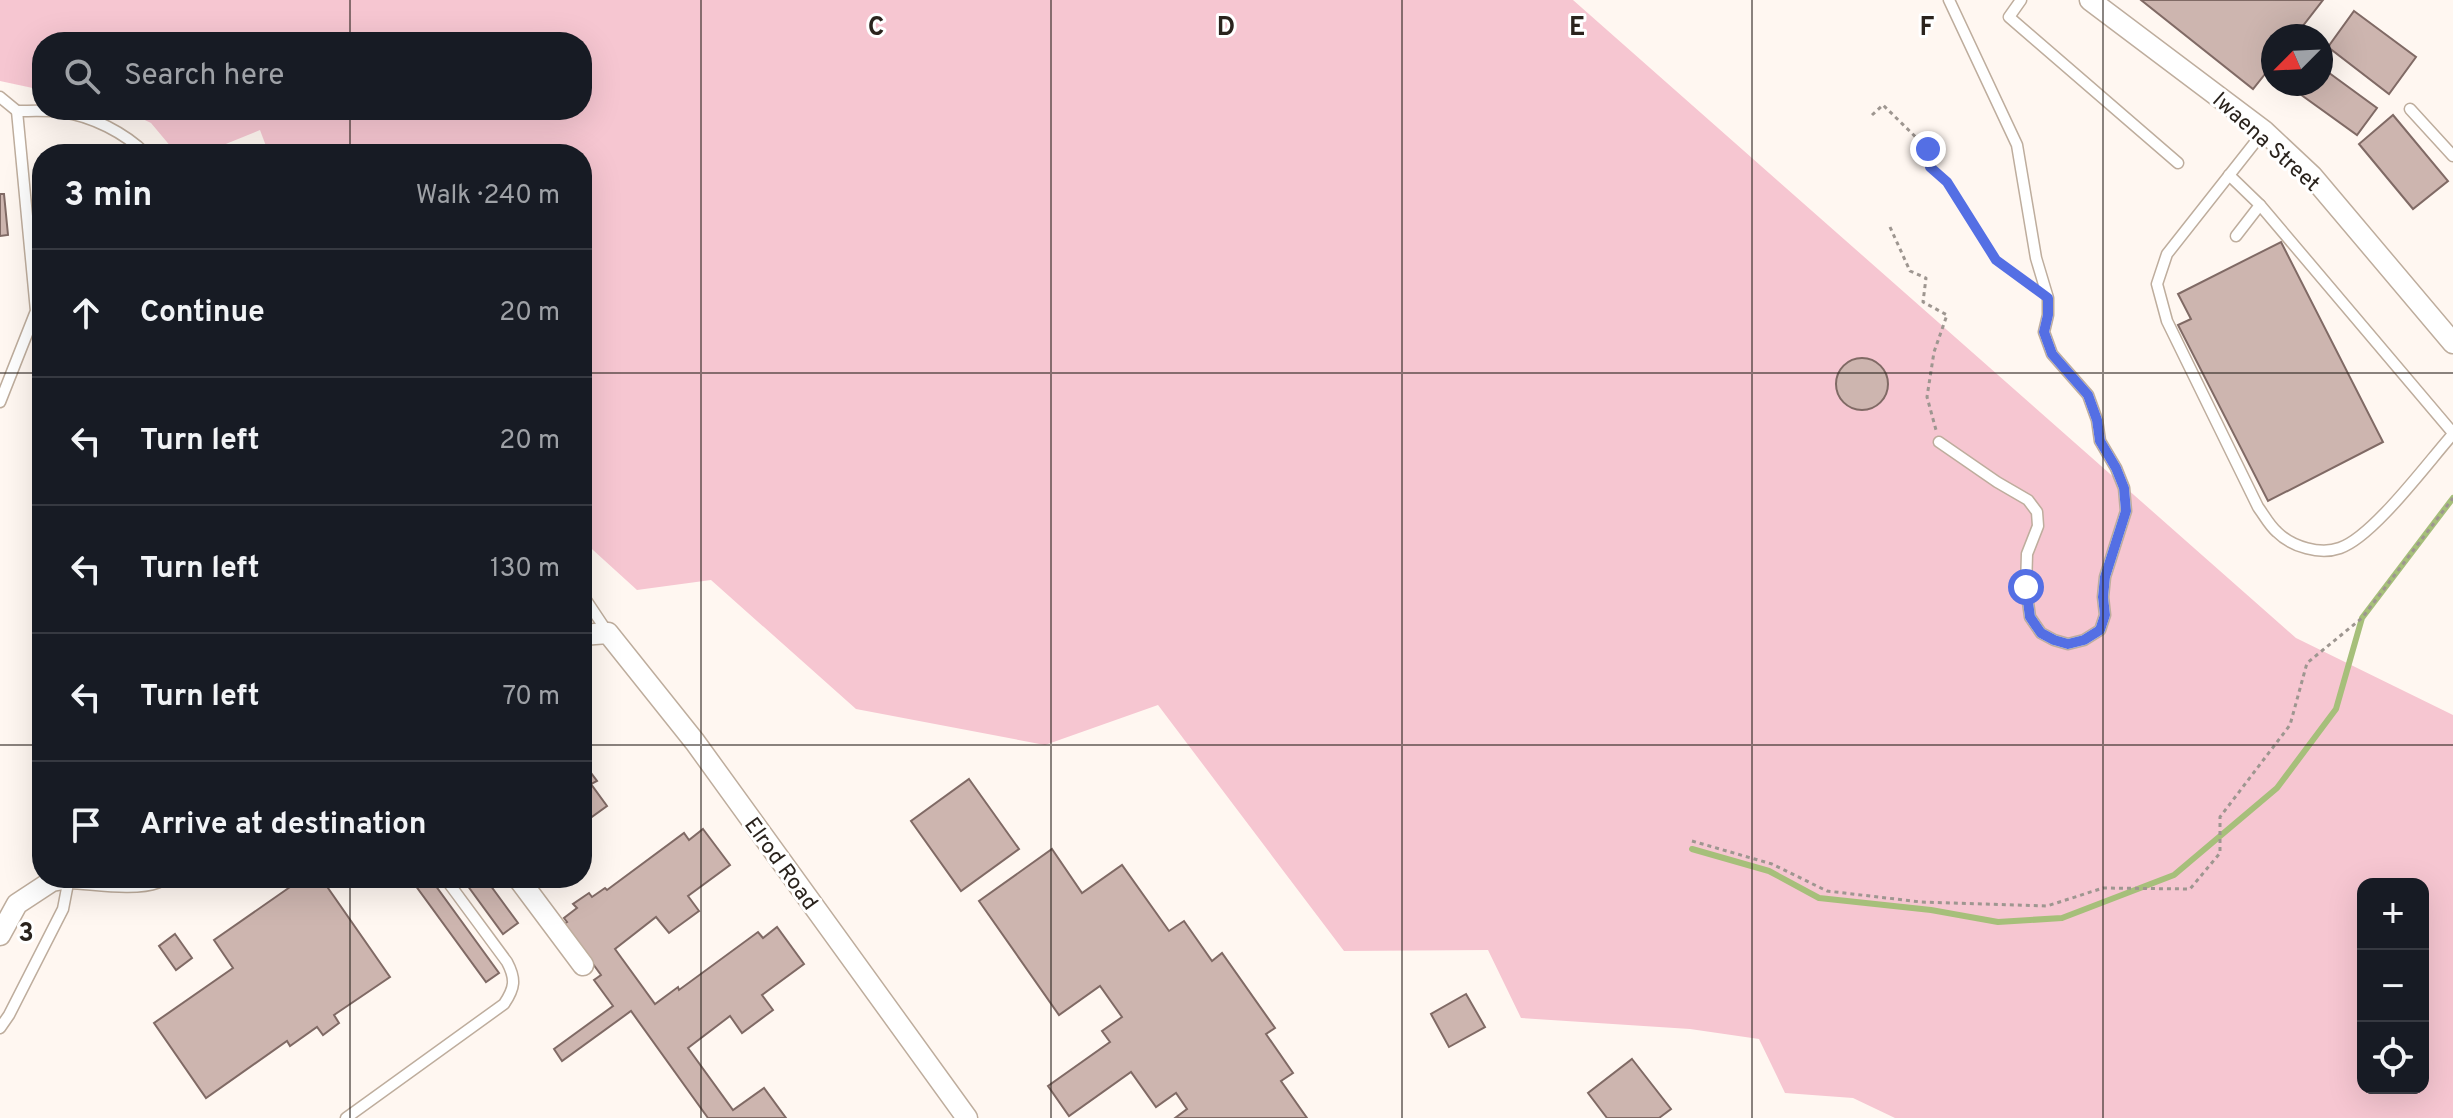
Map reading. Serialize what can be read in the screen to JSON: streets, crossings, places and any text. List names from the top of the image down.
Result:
{
  "streets": {
    "street": ["Iwaena Street", "Elrod Road"]
  },
  "north": "bottom left",
  "page": {
    "search": "Search here",
    "heading": ["3 min", "Walk · 240 m"],
    "list": [
      ["Continue", "20 m"],
      ["Turn left", "20 m"],
      ["Turn left", "130 m"],
      ["Turn left", "70 m"],
      "Arrive at destination"
    ],
    "map_buttons": ["+", "−"]
  },
  "grid": {
    "columns": [
      "C",
      "D",
      "E",
      "F"
    ],
    "rows": ["3"]
  }
}
